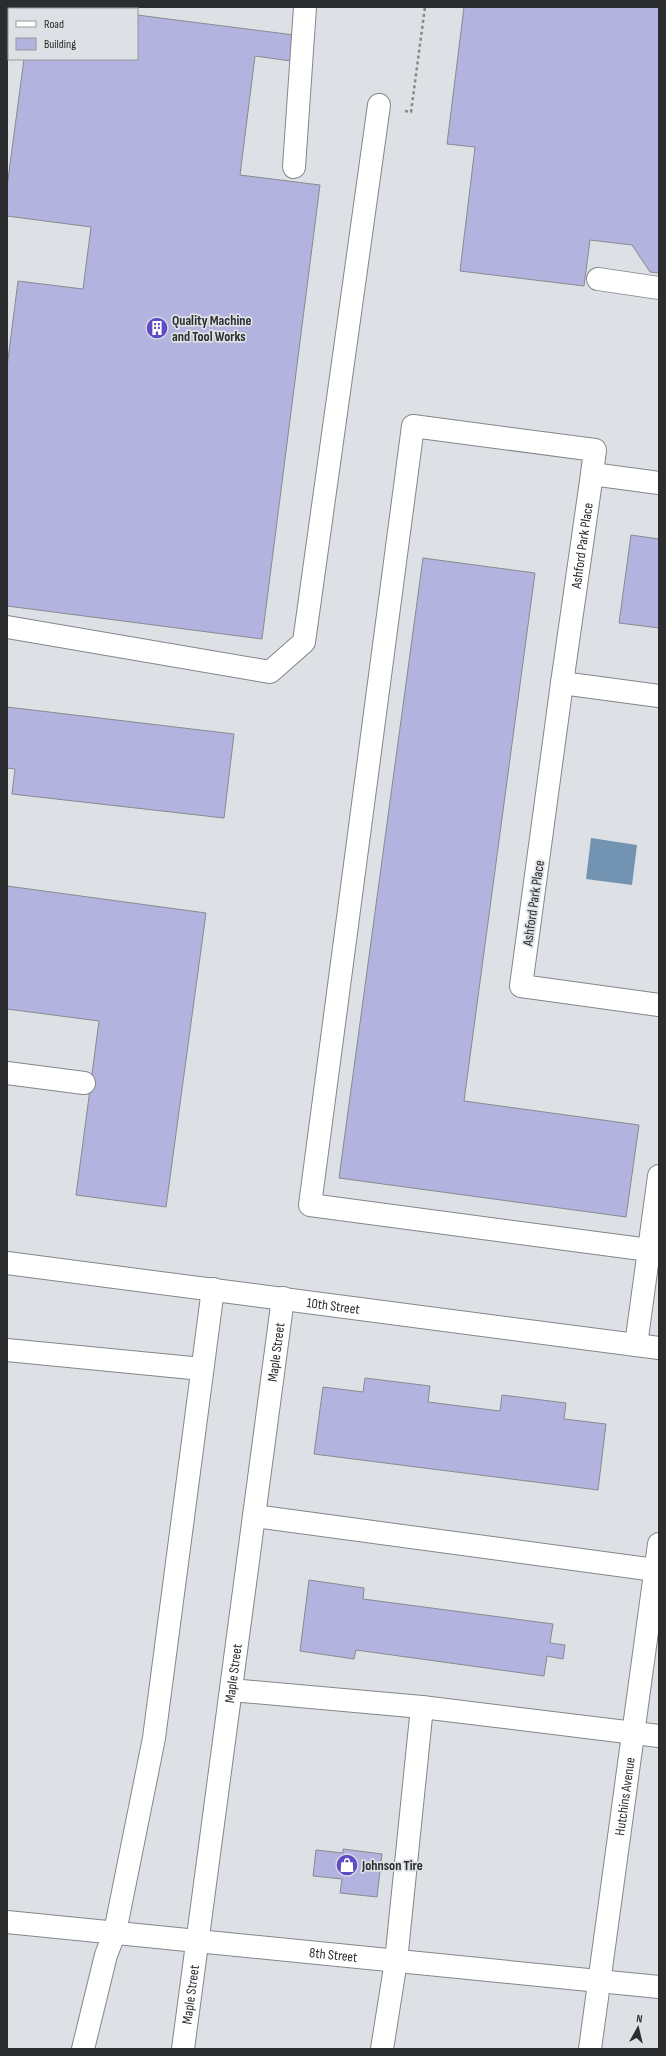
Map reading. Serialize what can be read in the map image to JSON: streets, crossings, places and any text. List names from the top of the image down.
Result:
{
  "streets": {
    "street": [
      "Ashford Park Place",
      "10th Street",
      "Maple Street",
      "Hutchins Avenue",
      "8th Street"
    ]
  },
  "crossings": [
    ["10th Street", "Maple Street"],
    ["Maple Street", "8th Street"],
    ["Hutchins Avenue", "8th Street"]
  ],
  "places": {
    "building": ["Quality Machine and Tool Works"],
    "shop": ["Johnson Tire"]
  },
  "legend": ["Road", "Building"],
  "north": "top"
}
